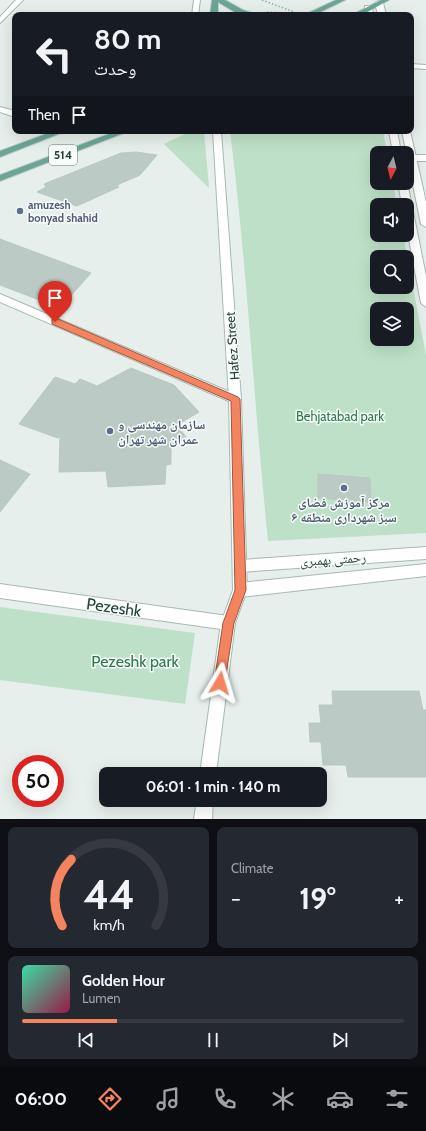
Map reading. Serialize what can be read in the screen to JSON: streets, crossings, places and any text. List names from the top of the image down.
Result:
{
  "streets": {
    "main road": ["514"],
    "street": ["Hafez Street", "رحمتی بهمبری", "Pezeshk"]
  },
  "crossings": [
    ["Hafez Street", "رحمتی بهمبری"],
    ["Hafez Street", "Pezeshk"]
  ],
  "parks": ["Behjatabad park", "Pezeshk park"],
  "places": ["amuzesh bonyad shahid", "سازمان مهندسی و عمران شهر تهران", "مرکز آموزش فضای سبز شهرداری منطقه ۶"],
  "north": "bottom",
  "page": {
    "turn": ["80 m", "وحدت"],
    "then": "Then",
    "limit": "50",
    "trip": "06:01 · 1 min · 140 m",
    "tile": "Climate",
    "heat": ["−", "19°", "+"],
    "song": ["Golden Hour", "Lumen"],
    "tabs": "06:00",
    "gauge": ["44", "km/h"]
  }
}
